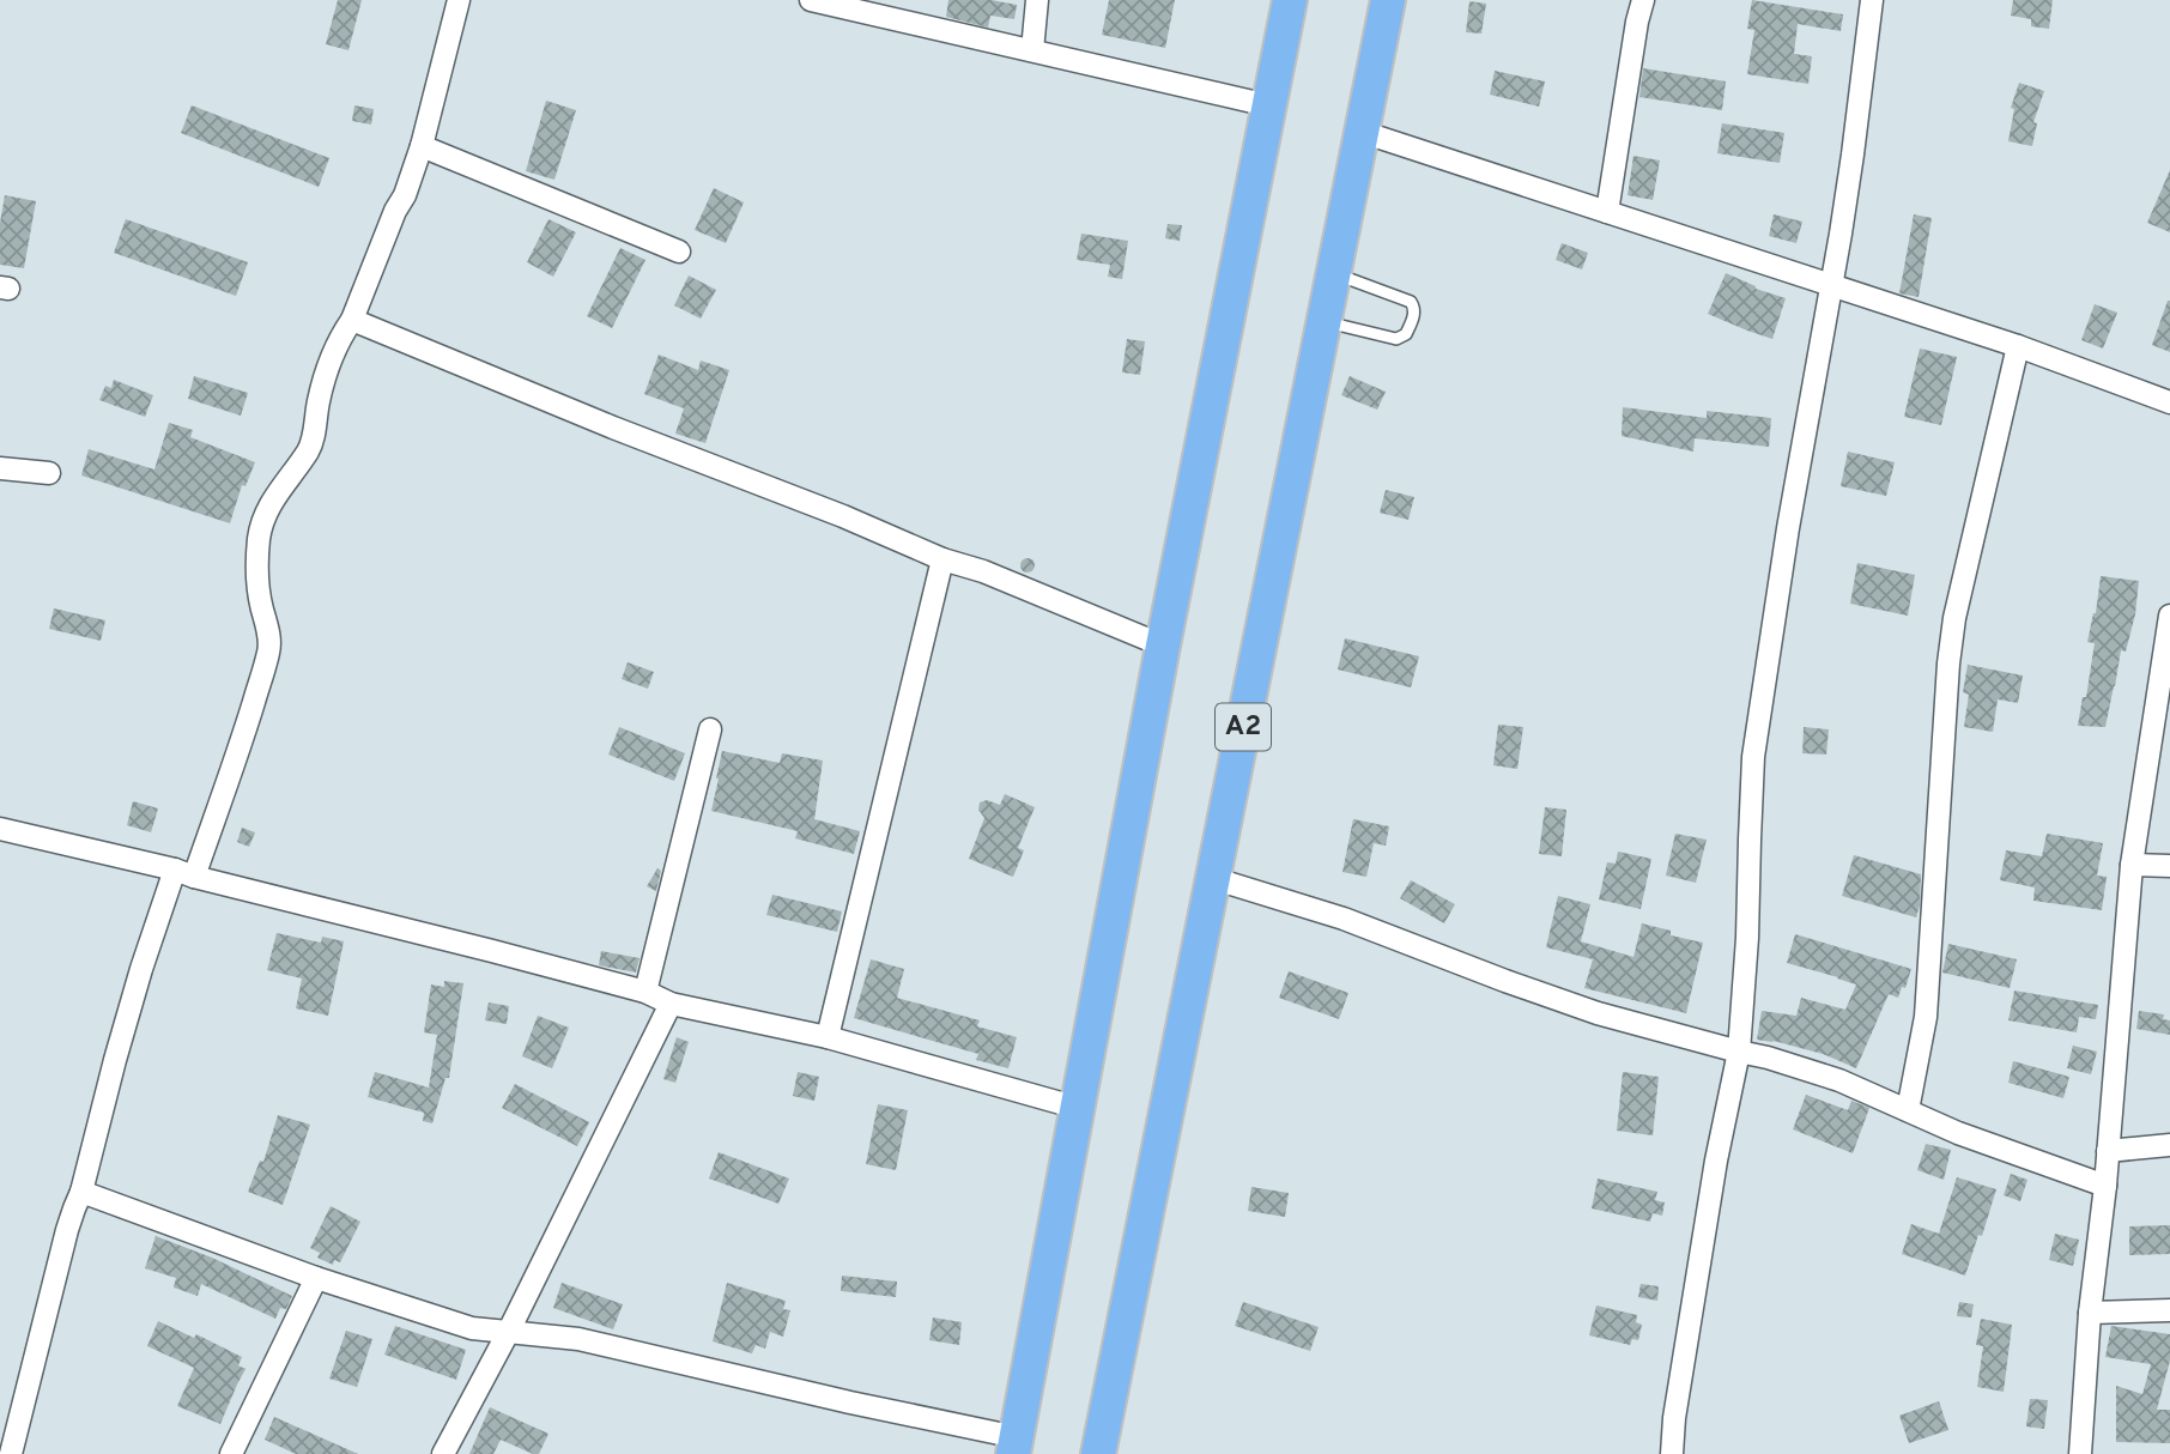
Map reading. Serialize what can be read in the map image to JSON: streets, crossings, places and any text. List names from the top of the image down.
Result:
{
  "streets": {
    "highway": ["A2"]
  }
}
